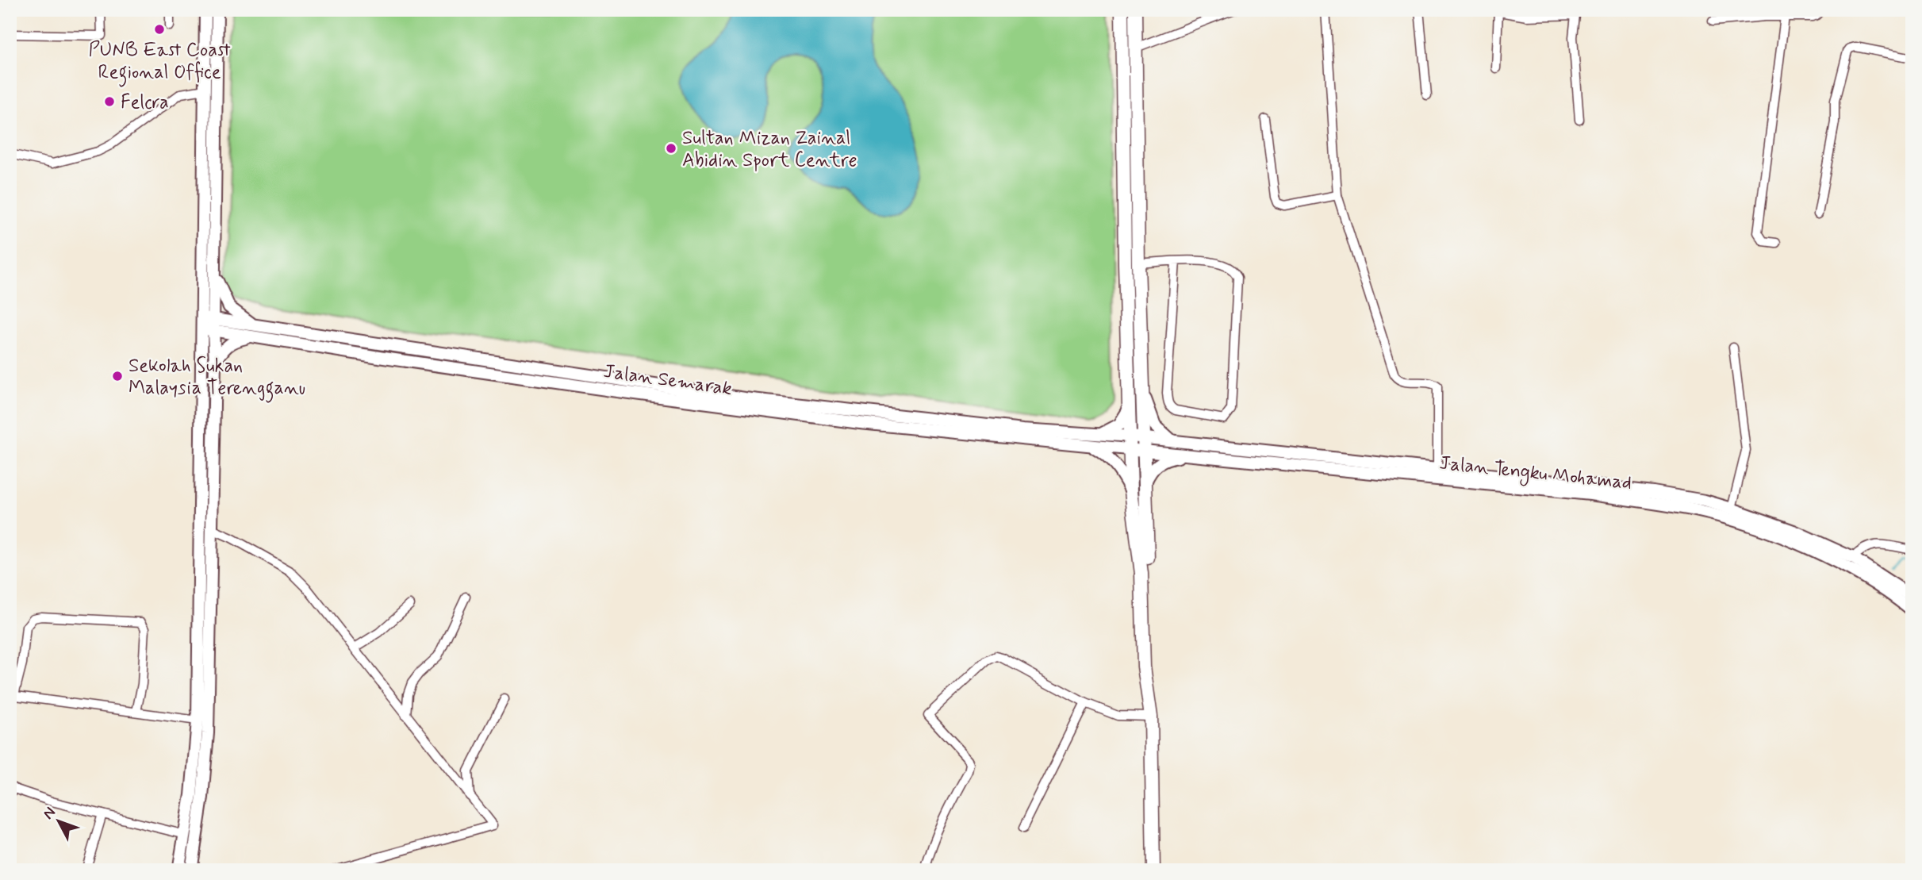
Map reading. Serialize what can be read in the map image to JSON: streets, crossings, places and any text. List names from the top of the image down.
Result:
{
  "streets": {
    "main road": ["Jalan Semarak", "Jalan Tengku Mohamad"]
  },
  "crossings": [
    ["Jalan Semarak", "Jalan Tengku Mohamad"]
  ],
  "places": [
    "PUNB East Coast Regional Office",
    "Felcra",
    "Sultan Mizan Zainal Abidin Sport Centre",
    "Sekolah Sukan Malaysia Terengganu"
  ],
  "north": "top left"
}
